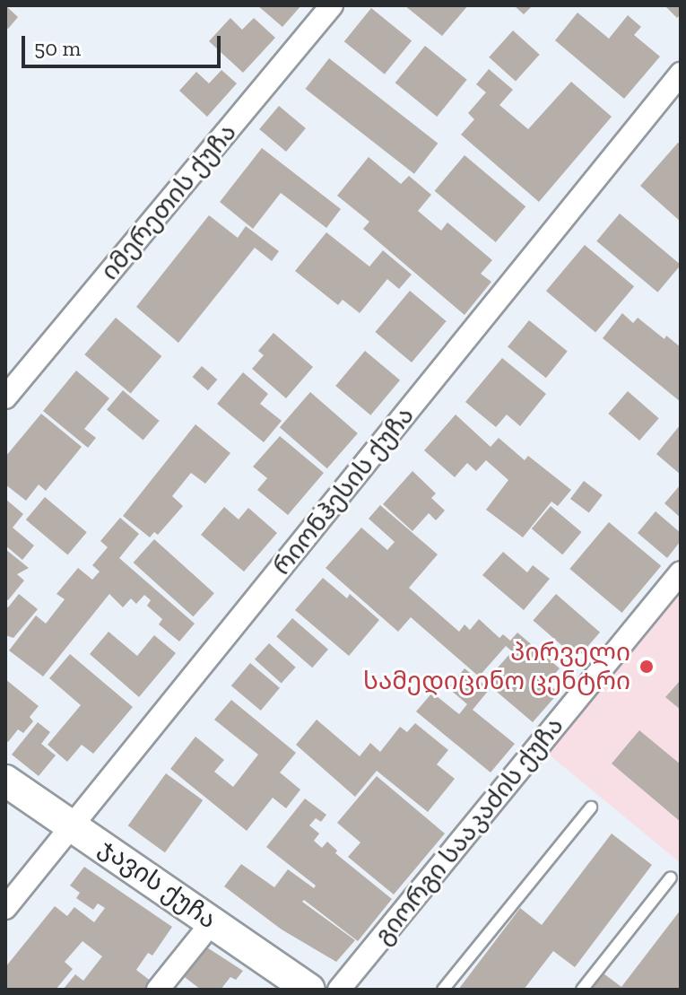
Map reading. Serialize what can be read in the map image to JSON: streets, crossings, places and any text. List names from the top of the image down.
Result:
{
  "streets": {
    "street": [
      "იმერეთის ქუჩა",
      "რიონჰესის ქუჩა",
      "გიორგი სააკაძის ქუჩა",
      "ჯავის ქუჩა"
    ]
  },
  "crossings": [
    ["რიონჰესის ქუჩა", "ჯავის ქუჩა"]
  ],
  "places": ["პირველი სამედიცინო ცენტრი"],
  "scale_bar": "50 m"
}
